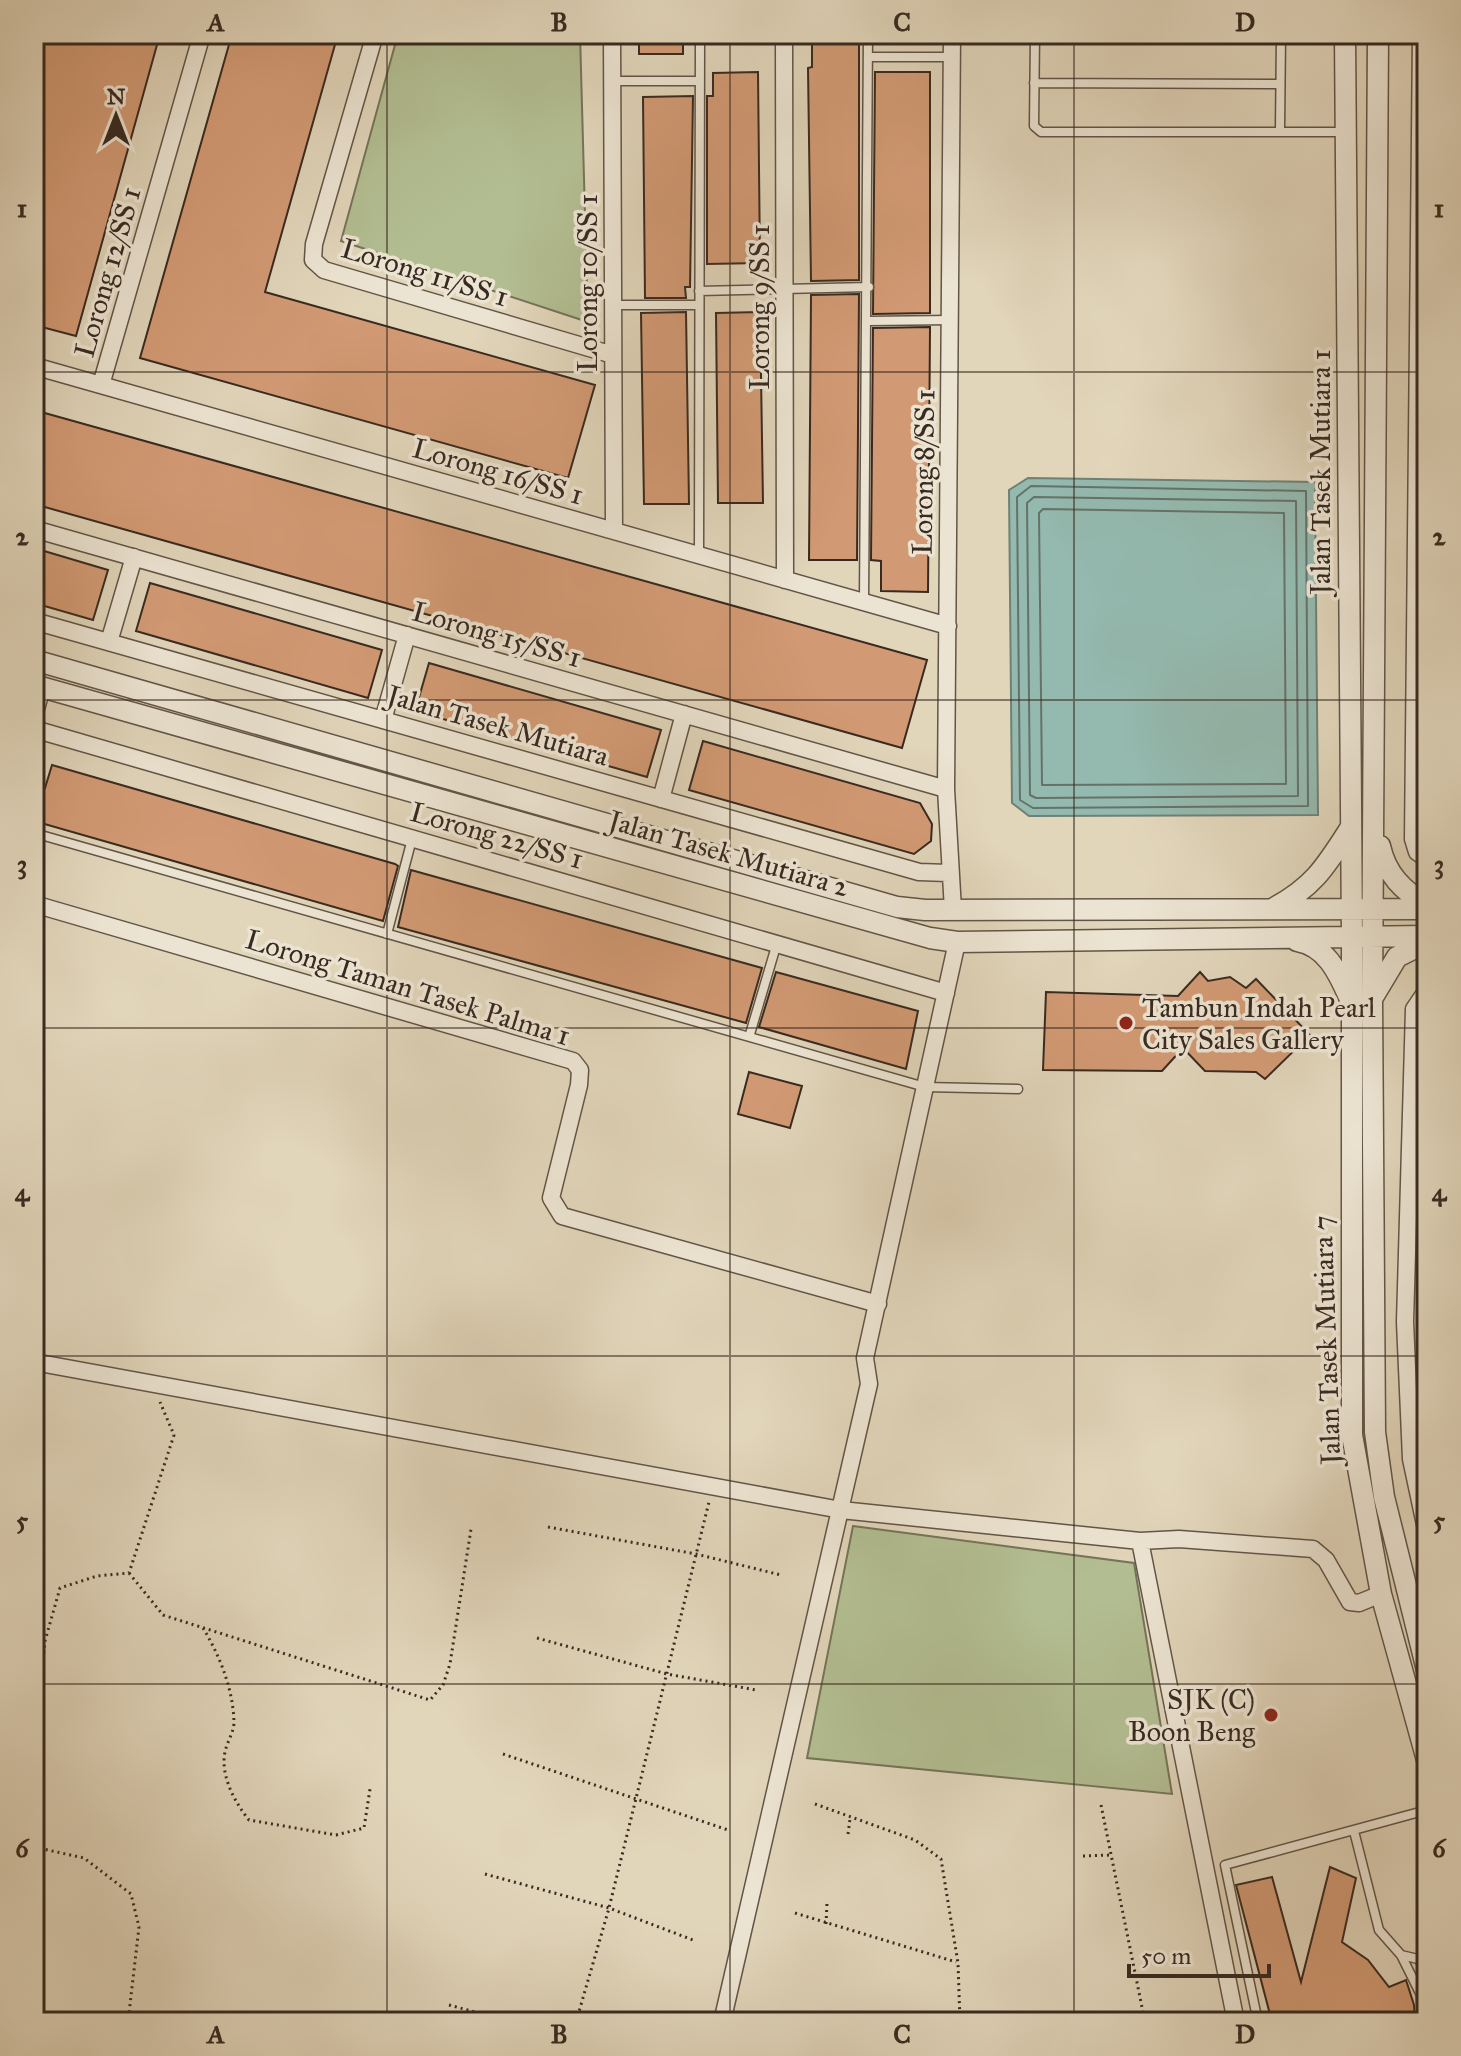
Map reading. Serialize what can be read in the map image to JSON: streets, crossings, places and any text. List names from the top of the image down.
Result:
{
  "streets": {
    "street": [
      "Lorong 12/SS 1",
      "Lorong 11/SS 1",
      "Lorong 10/SS 1",
      "Lorong 9/SS 1",
      "Lorong 16/SS 1",
      "Lorong 8/SS 1",
      "Jalan Tasek Mutiara 1",
      "Lorong 15/SS 1",
      "Jalan Tasek Mutiara",
      "Lorong 22/SS 1",
      "Jalan Tasek Mutiara 2",
      "Lorong Taman Tasek Palma 1",
      "Jalan Tasek Mutiara 7"
    ]
  },
  "crossings": [
    ["Lorong 12/SS 1", "Lorong 16/SS 1"],
    ["Lorong 11/SS 1", "Lorong 10/SS 1"],
    ["Lorong 10/SS 1", "Lorong 16/SS 1"],
    ["Lorong 9/SS 1", "Lorong 16/SS 1"],
    ["Lorong 16/SS 1", "Lorong 8/SS 1"],
    ["Lorong 8/SS 1", "Lorong 15/SS 1"],
    ["Lorong 8/SS 1", "Jalan Tasek Mutiara"],
    ["Lorong 8/SS 1", "Jalan Tasek Mutiara 2"],
    ["Jalan Tasek Mutiara 1", "Jalan Tasek Mutiara 2"],
    ["Jalan Tasek Mutiara 1", "Jalan Tasek Mutiara 7"],
    ["Jalan Tasek Mutiara 2", "Jalan Tasek Mutiara 7"]
  ],
  "places": ["Tambun Indah Pearl City Sales Gallery", "SJK (C) Boon Beng"],
  "scale_bar": "50 m",
  "north": "top",
  "grid": {
    "columns": [
      "A",
      "B",
      "C",
      "D"
    ],
    "rows": [
      "1",
      "2",
      "3",
      "4",
      "5",
      "6"
    ]
  }
}
